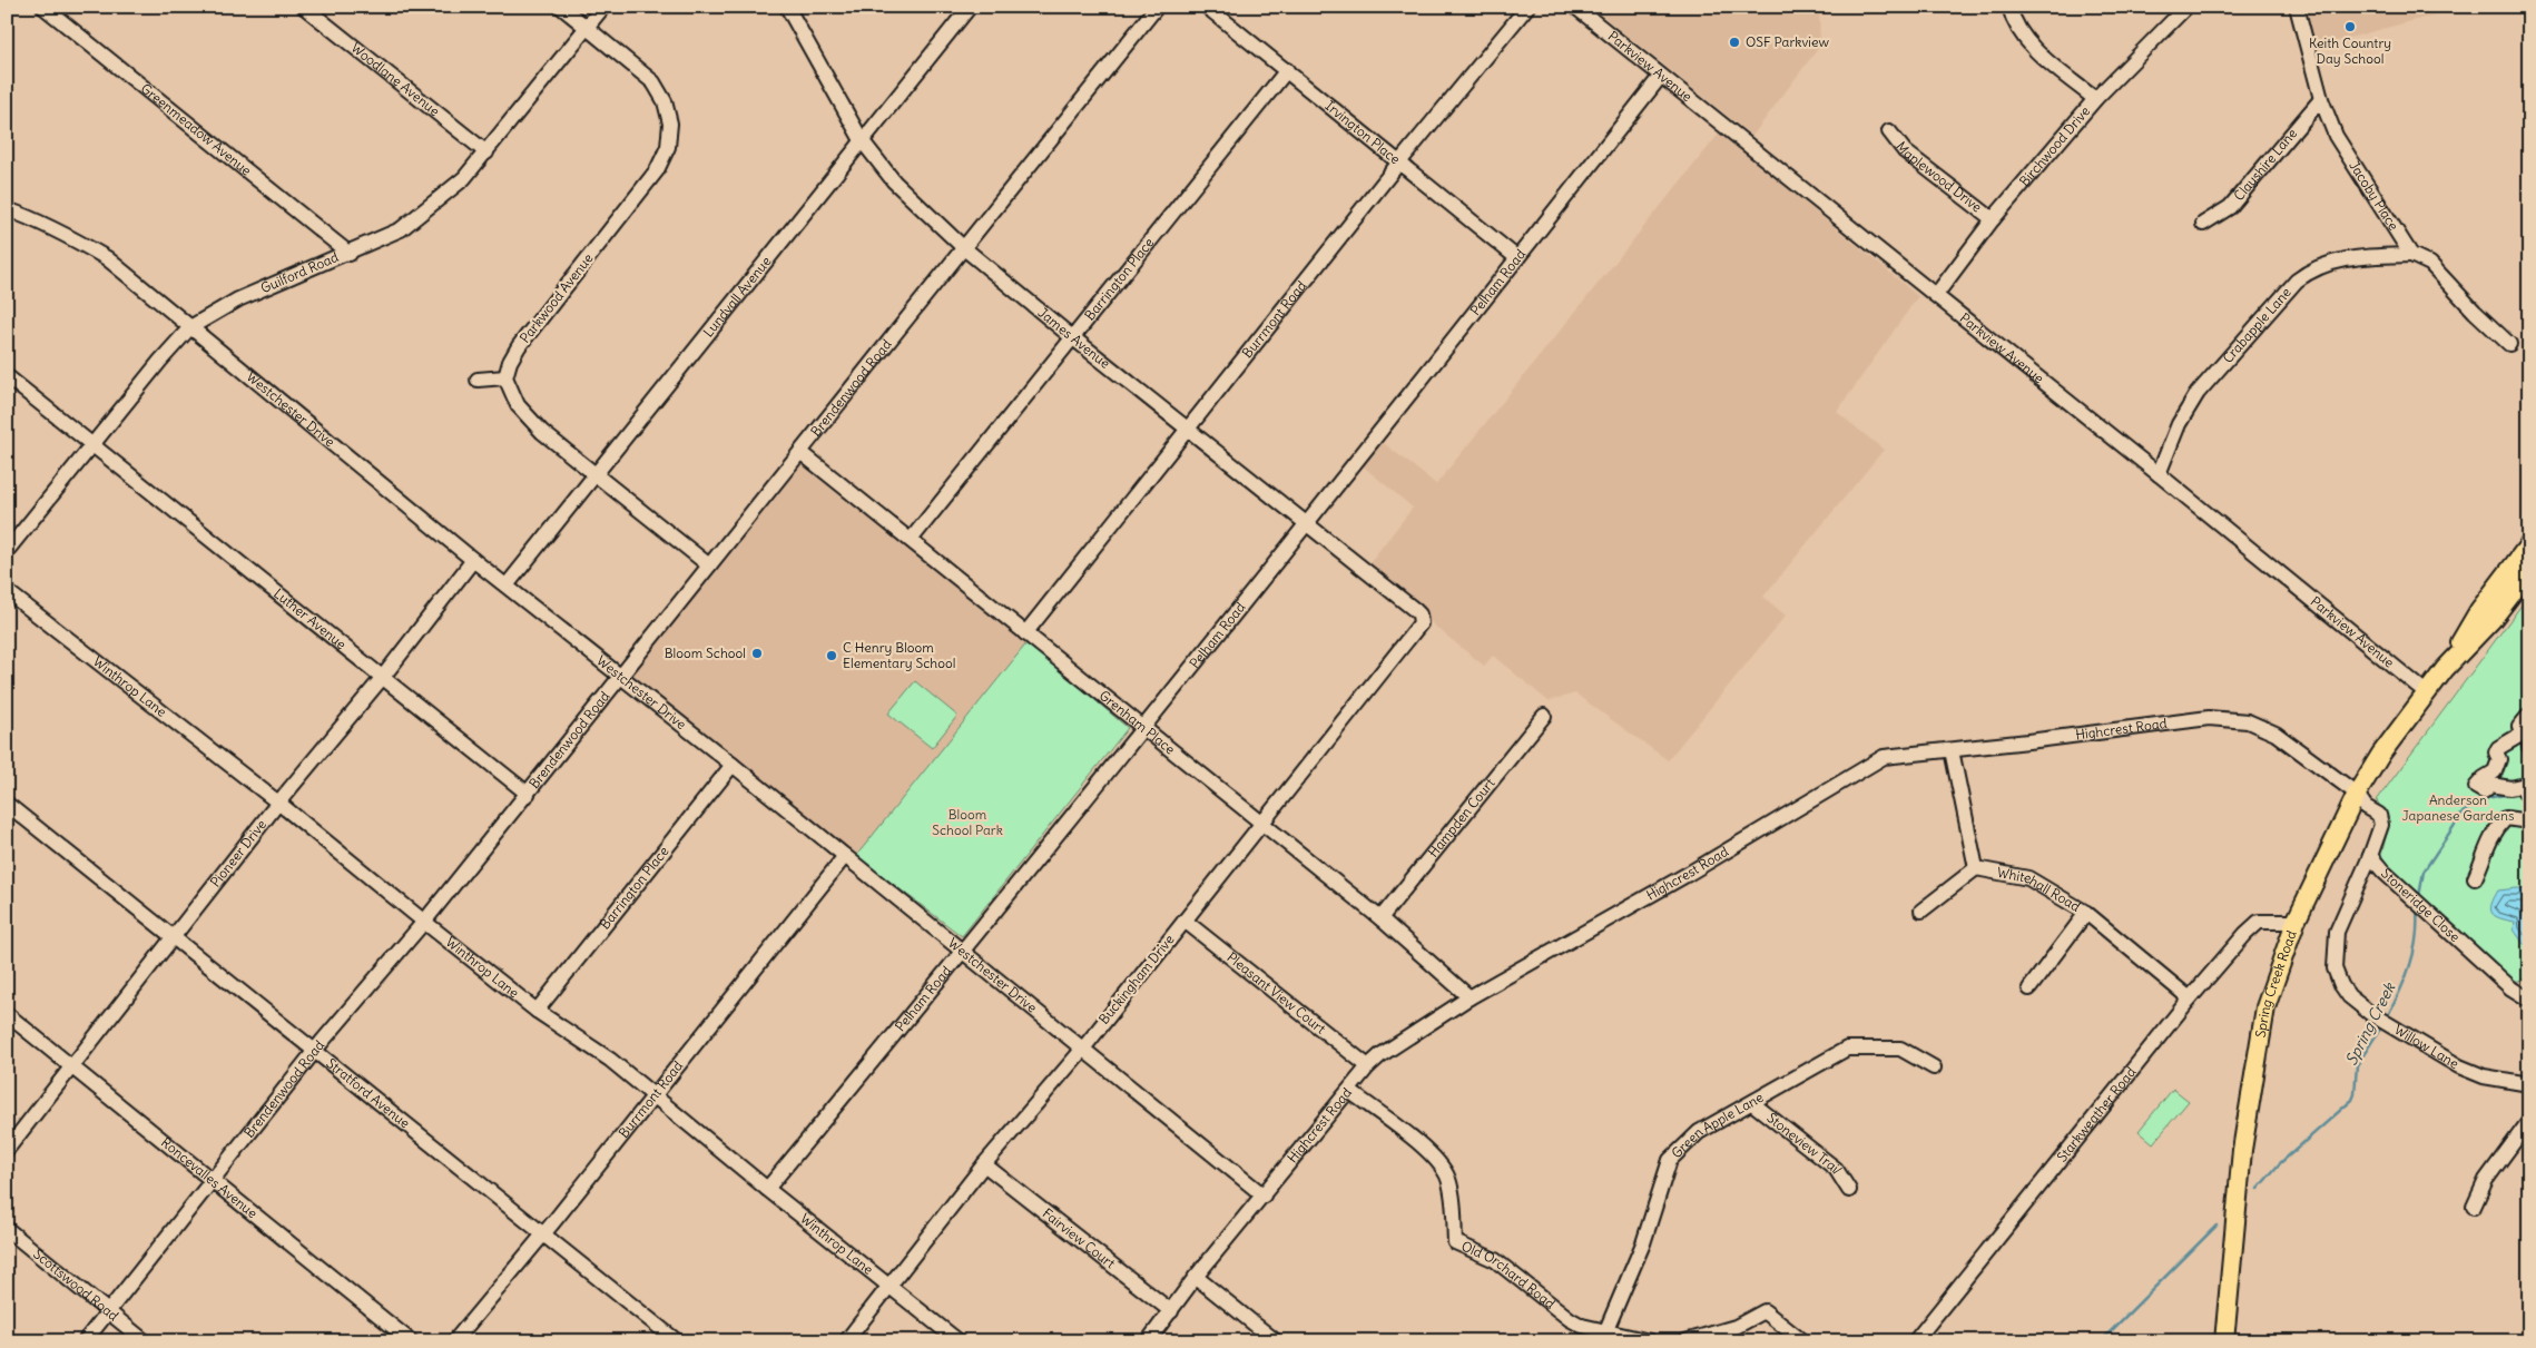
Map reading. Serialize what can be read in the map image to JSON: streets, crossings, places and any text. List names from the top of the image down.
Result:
{
  "streets": {
    "main road": ["Spring Creek Road"],
    "street": [
      "Parkview Avenue",
      "Woodlane Avenue",
      "Greenmeadow Avenue",
      "Irvington Place",
      "Birchwood Drive",
      "Clayshire Lane",
      "Maplewood Drive",
      "Jacoby Place",
      "Guilford Road",
      "Barrington Place",
      "Pelham Road",
      "Lundvall Avenue",
      "Parkwood Avenue",
      "Burrmont Road",
      "Crabapple Lane",
      "James Avenue",
      "Brendenwood Road",
      "Westchester Drive",
      "Luther Avenue",
      "Winthrop Lane",
      "Grenham Place",
      "Highcrest Road",
      "Hampden Court",
      "Pioneer Drive",
      "Whitehall Road",
      "Stoneridge Close",
      "Buckingham Drive",
      "Pleasant View Court",
      "Willow Lane",
      "Stratford Avenue",
      "Starkweather Road",
      "Green Apple Lane",
      "Stoneview Trail",
      "Roncevalles Avenue",
      "Fairview Court",
      "Old Orchard Road",
      "Scottswood Road"
    ]
  },
  "crossings": [
    ["Parkview Avenue", "Birchwood Drive"],
    ["Parkview Avenue", "Pelham Road"],
    ["Parkview Avenue", "Crabapple Lane"],
    ["Parkview Avenue", "Spring Creek Road"],
    ["Woodlane Avenue", "Guilford Road"],
    ["Greenmeadow Avenue", "Guilford Road"],
    ["Irvington Place", "Barrington Place"],
    ["Irvington Place", "Pelham Road"],
    ["Irvington Place", "Burrmont Road"],
    ["Birchwood Drive", "Maplewood Drive"],
    ["Clayshire Lane", "Jacoby Place"],
    ["Jacoby Place", "Crabapple Lane"],
    ["Guilford Road", "Parkwood Avenue"],
    ["Guilford Road", "Westchester Drive"],
    ["Guilford Road", "Luther Avenue"],
    ["Barrington Place", "James Avenue"],
    ["Barrington Place", "Westchester Drive"],
    ["Barrington Place", "Winthrop Lane"],
    ["Barrington Place", "Grenham Place"],
    ["Pelham Road", "James Avenue"],
    ["Pelham Road", "Westchester Drive"],
    ["Pelham Road", "Winthrop Lane"],
    ["Pelham Road", "Grenham Place"],
    ["Lundvall Avenue", "James Avenue"],
    ["Lundvall Avenue", "Westchester Drive"],
    ["Burrmont Road", "James Avenue"],
    ["Burrmont Road", "Westchester Drive"],
    ["Burrmont Road", "Winthrop Lane"],
    ["Burrmont Road", "Grenham Place"],
    ["Burrmont Road", "Stratford Avenue"],
    ["James Avenue", "Brendenwood Road"],
    ["James Avenue", "Buckingham Drive"],
    ["Brendenwood Road", "Westchester Drive"],
    ["Brendenwood Road", "Luther Avenue"],
    ["Brendenwood Road", "Winthrop Lane"],
    ["Brendenwood Road", "Grenham Place"],
    ["Brendenwood Road", "Stratford Avenue"],
    ["Brendenwood Road", "Roncevalles Avenue"],
    ["Brendenwood Road", "Scottswood Road"],
    ["Westchester Drive", "Highcrest Road"],
    ["Westchester Drive", "Pioneer Drive"],
    ["Westchester Drive", "Buckingham Drive"],
    ["Luther Avenue", "Pioneer Drive"],
    ["Winthrop Lane", "Pioneer Drive"],
    ["Winthrop Lane", "Buckingham Drive"],
    ["Grenham Place", "Highcrest Road"],
    ["Grenham Place", "Hampden Court"],
    ["Grenham Place", "Buckingham Drive"],
    ["Highcrest Road", "Stoneridge Close"],
    ["Highcrest Road", "Spring Creek Road"],
    ["Highcrest Road", "Pleasant View Court"],
    ["Highcrest Road", "Fairview Court"],
    ["Highcrest Road", "Old Orchard Road"],
    ["Pioneer Drive", "Stratford Avenue"],
    ["Pioneer Drive", "Roncevalles Avenue"],
    ["Whitehall Road", "Starkweather Road"],
    ["Stoneridge Close", "Spring Creek Road"],
    ["Stoneridge Close", "Willow Lane"],
    ["Buckingham Drive", "Pleasant View Court"],
    ["Buckingham Drive", "Fairview Court"],
    ["Spring Creek Road", "Starkweather Road"],
    ["Green Apple Lane", "Stoneview Trail"],
    ["Green Apple Lane", "Old Orchard Road"]
  ],
  "water": ["Spring Creek"],
  "parks": ["Anderson Japanese Gardens", "Bloom School Park"],
  "places": [
    "Keith Country Day School",
    "OSF Parkview",
    "Bloom School",
    "C Henry Bloom Elementary School"
  ]
}
